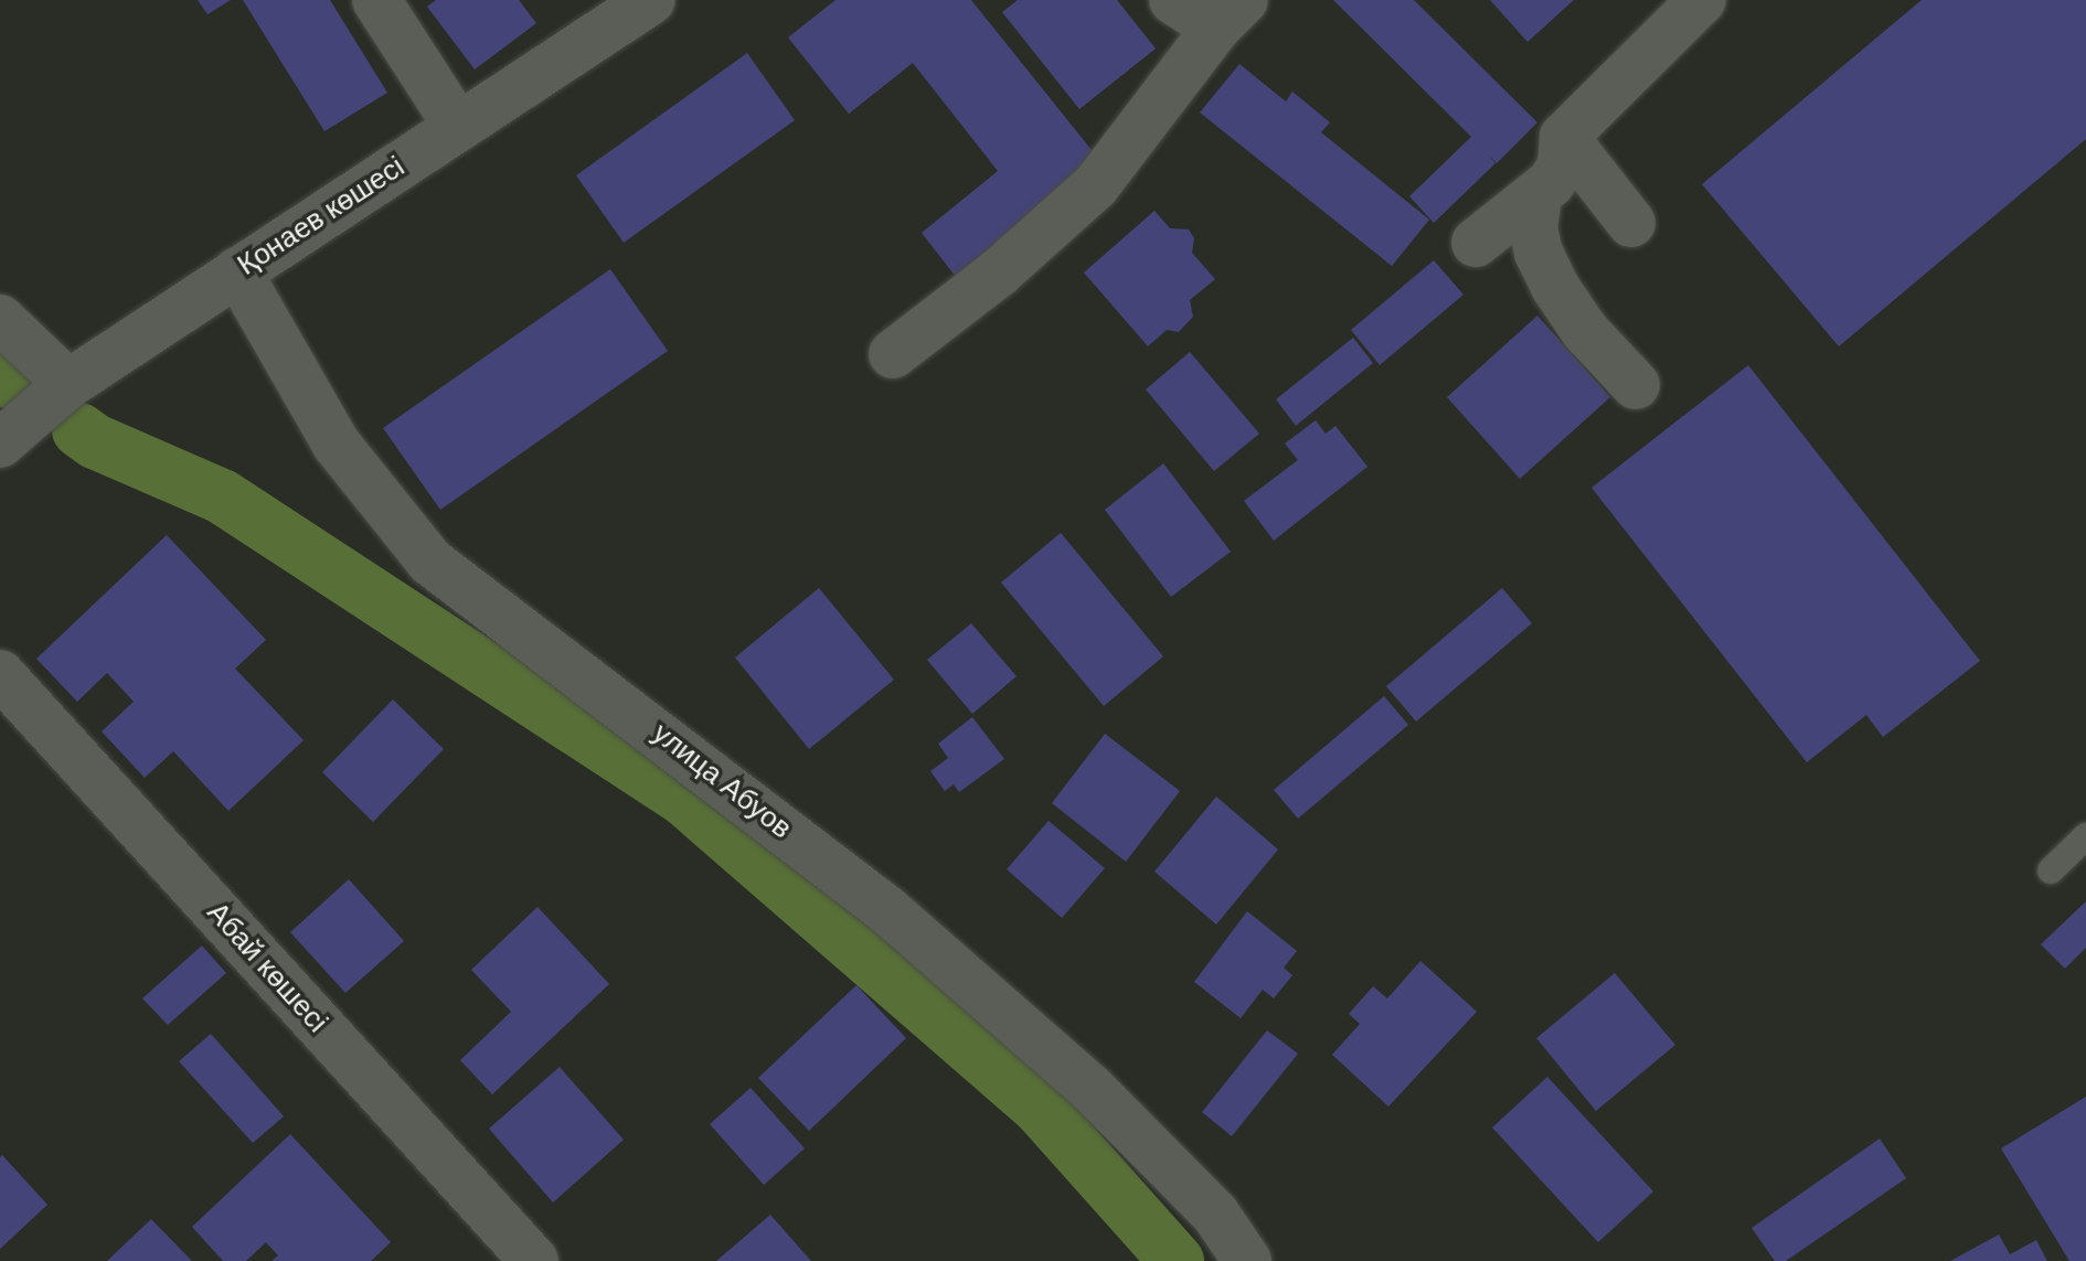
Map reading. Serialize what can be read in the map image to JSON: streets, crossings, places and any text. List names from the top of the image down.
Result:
{
  "streets": {
    "street": ["Қонаев көшесі", "улица Абуов", "Абай көшесі"]
  },
  "crossings": [
    ["Қонаев көшесі", "улица Абуов"]
  ]
}
